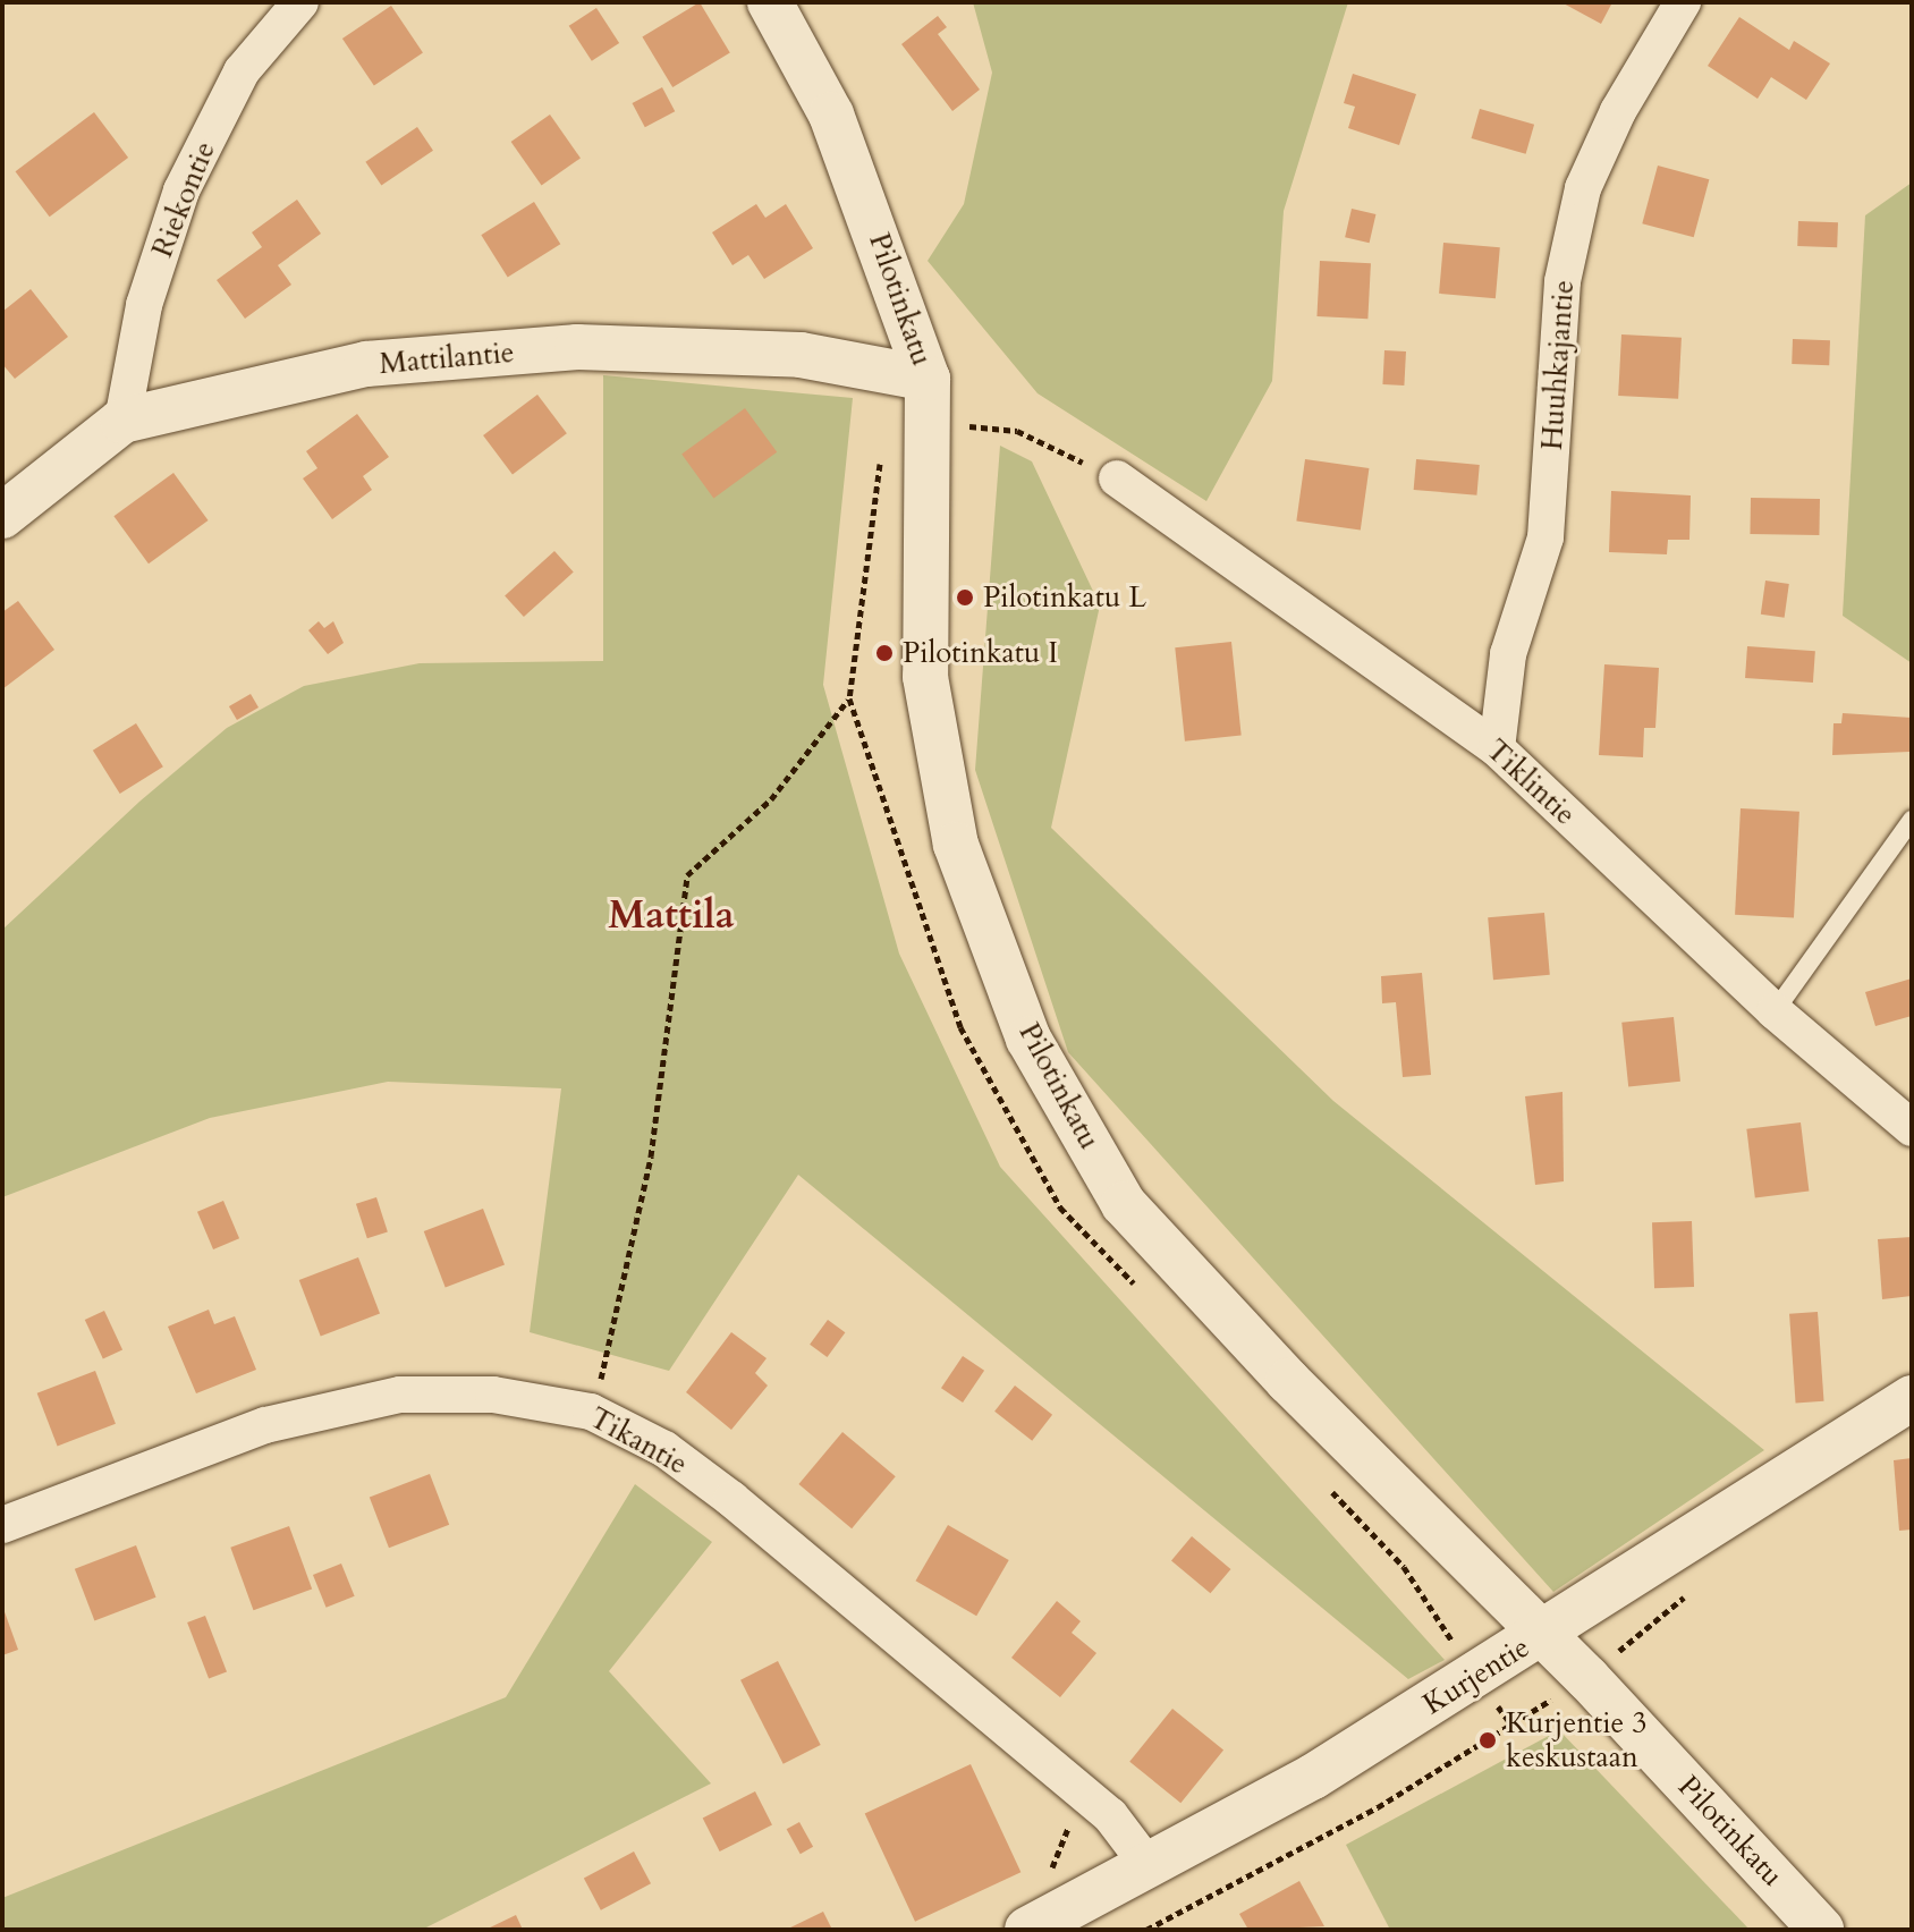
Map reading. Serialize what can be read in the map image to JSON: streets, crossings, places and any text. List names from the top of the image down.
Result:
{
  "streets": {
    "street": [
      "Riekontie",
      "Pilotinkatu",
      "Mattilantie",
      "Huuhkajantie",
      "Tiklintie",
      "Tikantie",
      "Kurjentie"
    ]
  },
  "crossings": [
    ["Riekontie", "Mattilantie"],
    ["Pilotinkatu", "Mattilantie"],
    ["Pilotinkatu", "Kurjentie"],
    ["Huuhkajantie", "Tiklintie"],
    ["Tikantie", "Kurjentie"]
  ],
  "districts": ["Mattila"],
  "places": ["Pilotinkatu L", "Pilotinkatu I", "Kurjentie 3 keskustaan"]
}
